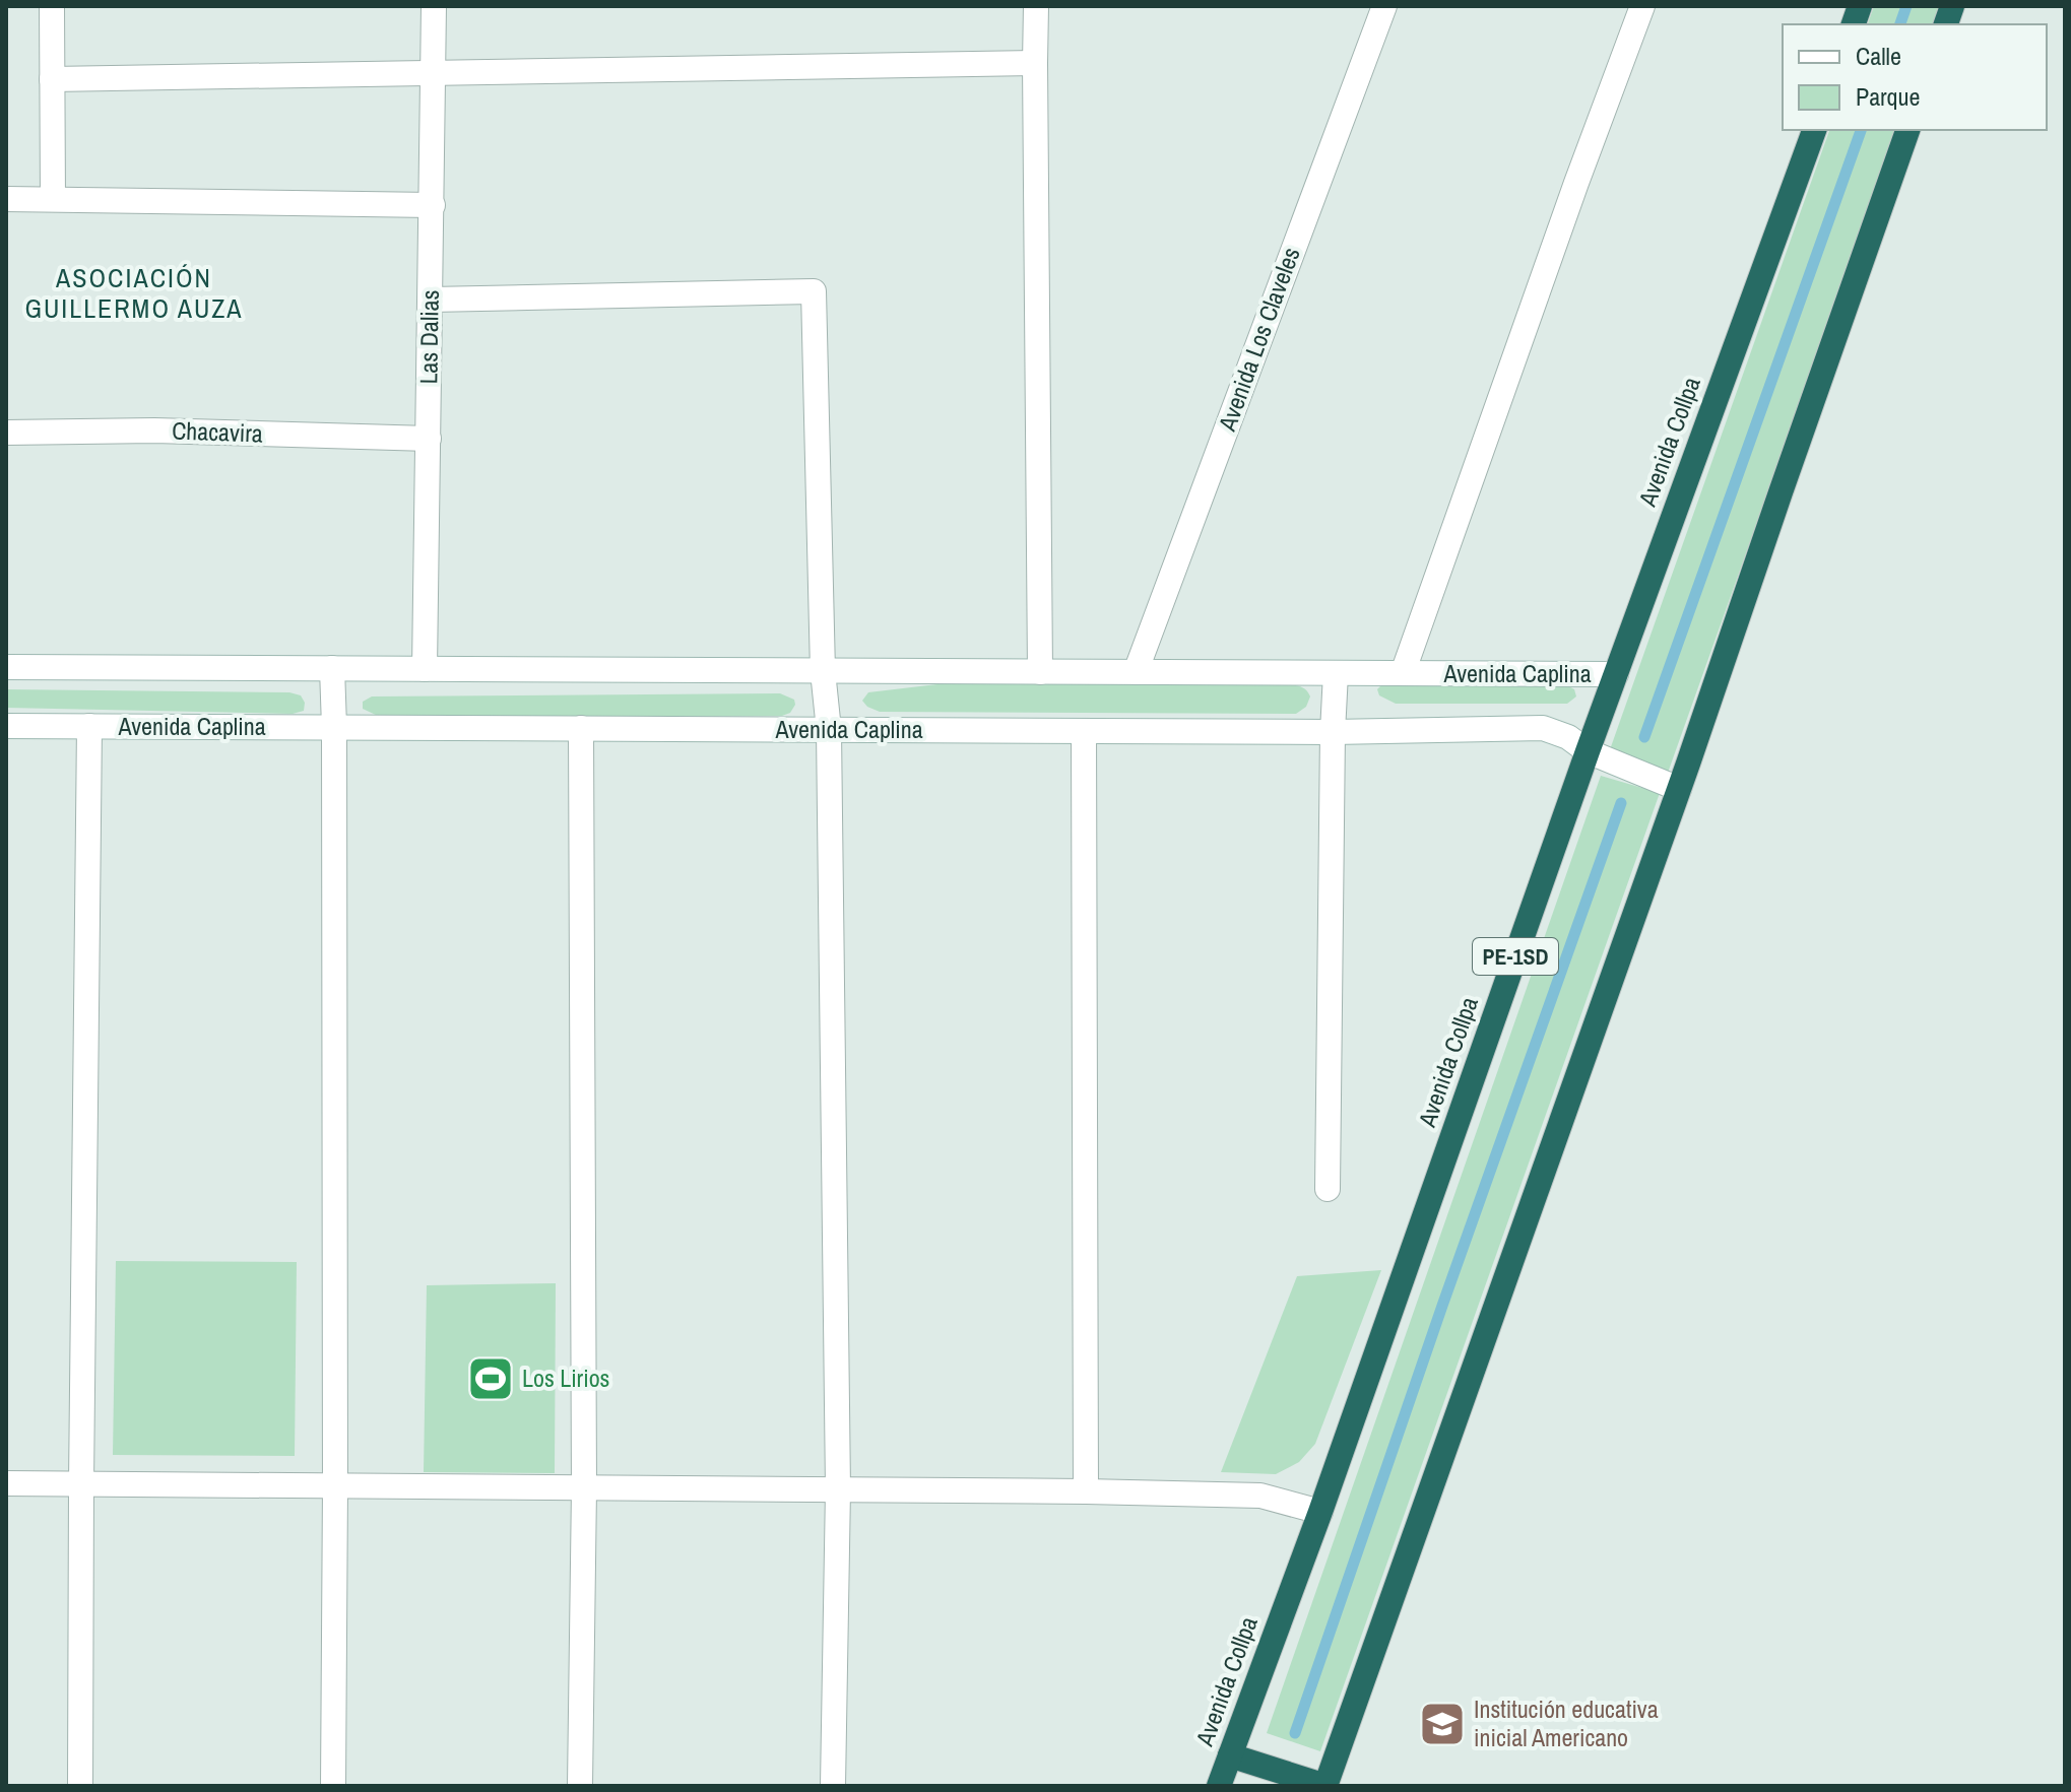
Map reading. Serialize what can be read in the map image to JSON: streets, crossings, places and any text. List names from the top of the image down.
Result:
{
  "streets": {
    "highway": ["Avenida Collpa", "PE-1SD"],
    "street": [
      "Las Dalias",
      "Avenida Los Claveles",
      "Chacavira",
      "Avenida Caplina"
    ]
  },
  "crossings": [
    ["Las Dalias", "Chacavira"],
    ["Las Dalias", "Avenida Caplina"],
    ["Avenida Los Claveles", "Avenida Caplina"],
    ["Avenida Collpa", "Avenida Caplina"]
  ],
  "districts": ["ASOCIACIÓN GUILLERMO AUZA"],
  "places": {
    "sports": ["Los Lirios"],
    "school or university": ["Institución educativa inicial Americano"]
  },
  "legend": ["Calle", "Parque"]
}
